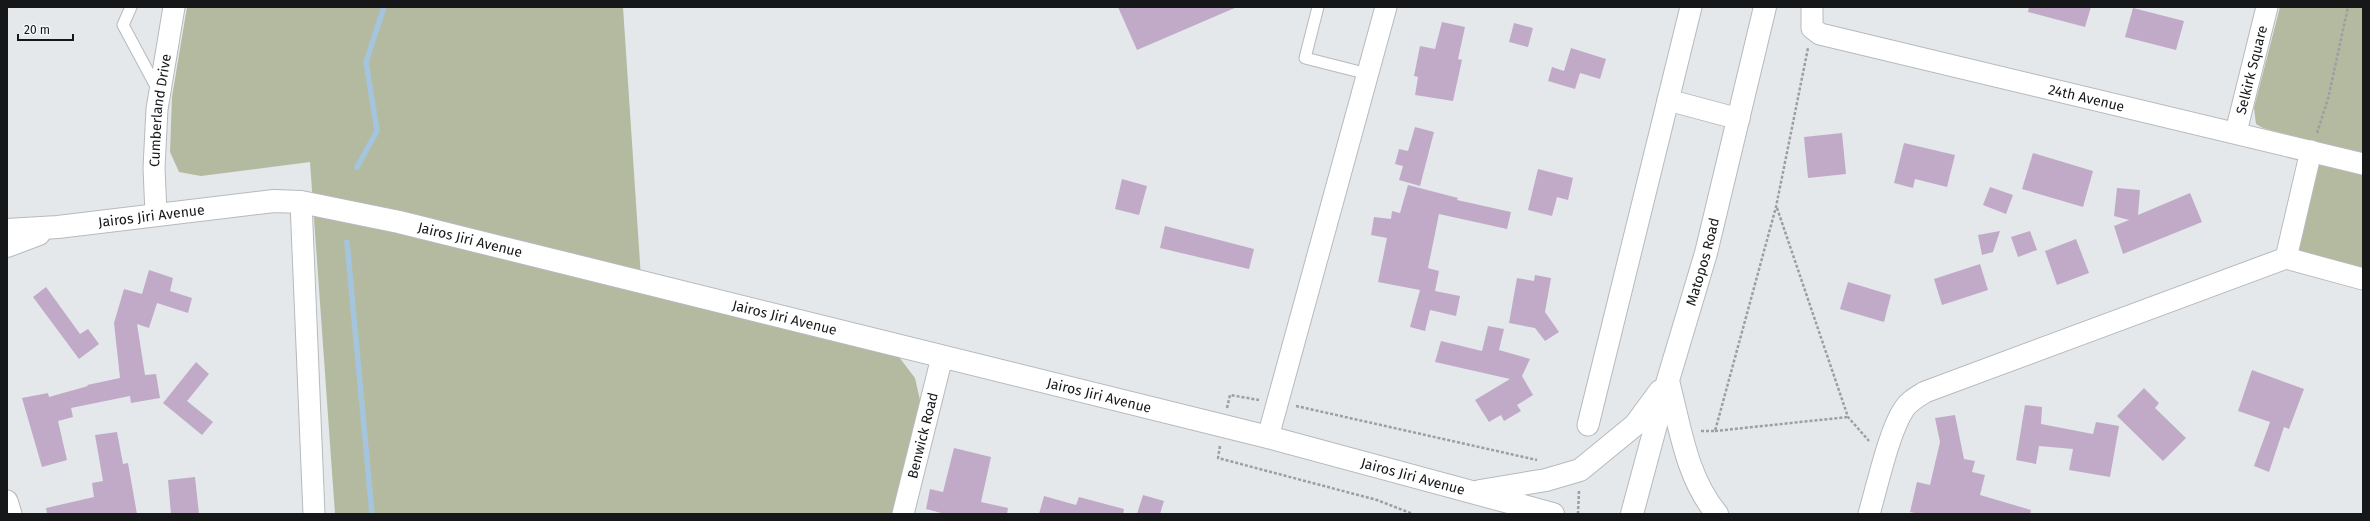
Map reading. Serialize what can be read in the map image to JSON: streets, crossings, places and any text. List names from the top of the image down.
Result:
{
  "streets": {
    "main road": ["Jairos Jiri Avenue", "Matopos Road"],
    "street": [
      "Selkirk Square",
      "24th Avenue",
      "Cumberland Drive",
      "Benwick Road"
    ]
  },
  "crossings": [
    ["Selkirk Square", "24th Avenue"],
    ["Cumberland Drive", "Jairos Jiri Avenue"],
    ["Jairos Jiri Avenue", "Benwick Road"]
  ],
  "scale_bar": "20 m"
}
